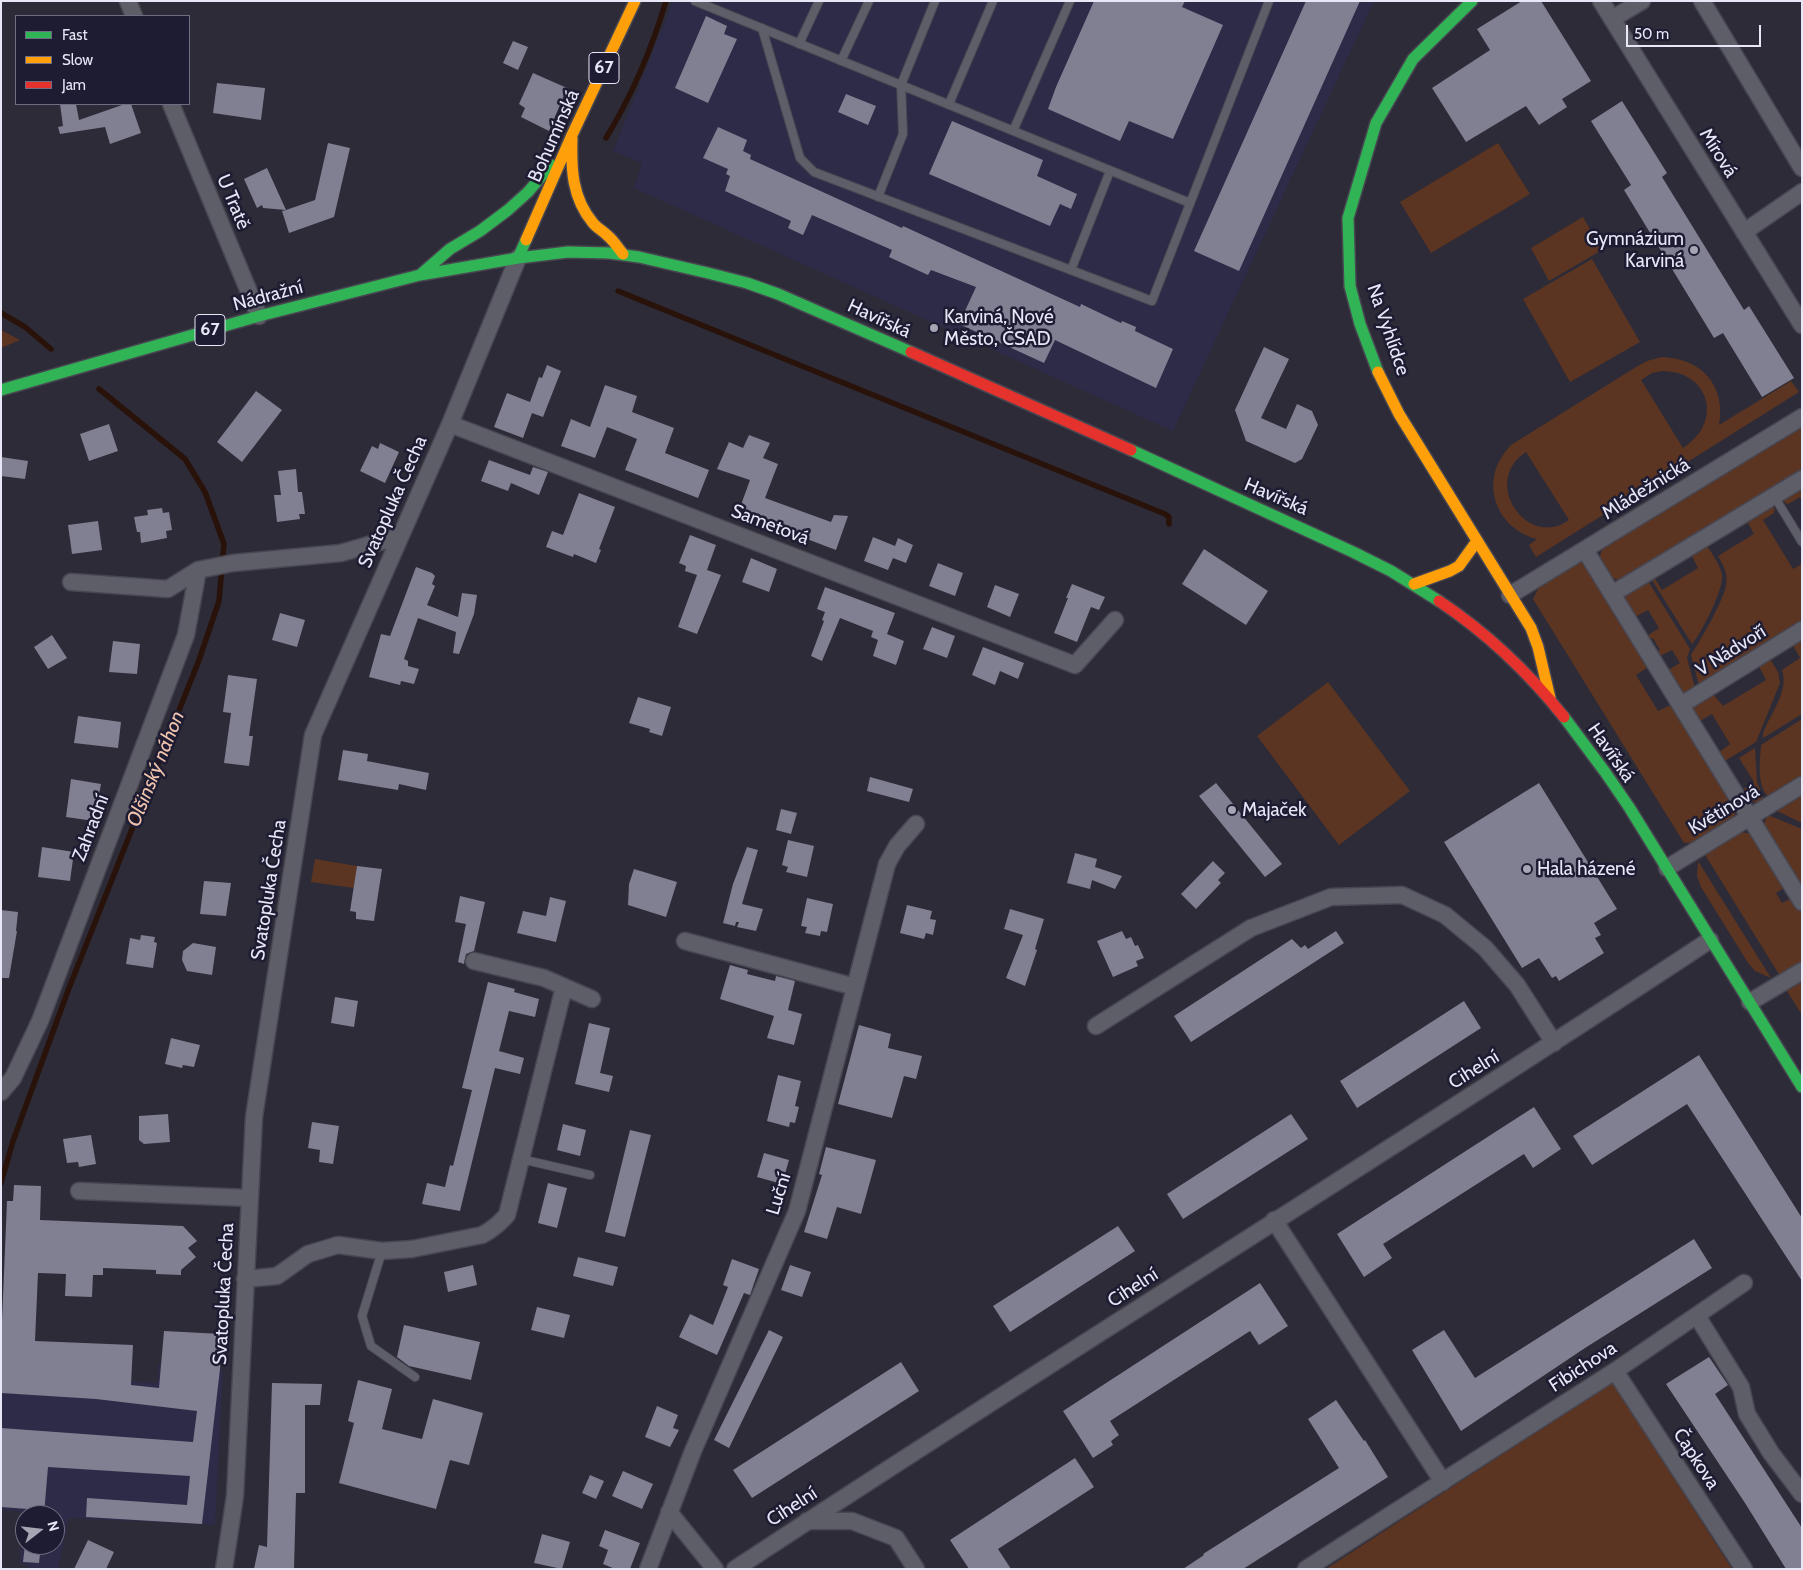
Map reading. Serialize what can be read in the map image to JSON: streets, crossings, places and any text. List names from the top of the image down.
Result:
{
  "streets": {
    "street": [
      "67",
      "Bohumínská",
      "Mírová",
      "U Tratě",
      "Nádražní",
      "Havířská",
      "Na Vyhlídce",
      "Mládežnická",
      "Svatopluka Čecha",
      "Sametová",
      "V Nádvoří",
      "Květinová",
      "Zahradní",
      "Cihelní",
      "Luční",
      "Fibichova",
      "Čapkova"
    ]
  },
  "crossings": [
    ["Bohumínská", "Nádražní"],
    ["Bohumínská", "Havířská"],
    ["Bohumínská", "Svatopluka Čecha"],
    ["U Tratě", "Nádražní"],
    ["Nádražní", "Havířská"],
    ["Nádražní", "Svatopluka Čecha"],
    ["Havířská", "Na Vyhlídce"],
    ["Havířská", "Svatopluka Čecha"],
    ["Havířská", "Květinová"],
    ["Havířská", "Cihelní"],
    ["Na Vyhlídce", "Mládežnická"],
    ["Svatopluka Čecha", "Sametová"],
    ["Fibichova", "Čapkova"]
  ],
  "water": ["Olšinský náhon"],
  "places": [
    "Gymnázium Karviná",
    "Karviná, Nové Město, ČSAD",
    "Majaček",
    "Hala házené"
  ],
  "legend": ["Fast", "Slow", "Jam"],
  "scale_bar": "50 m",
  "north": "right"
}
